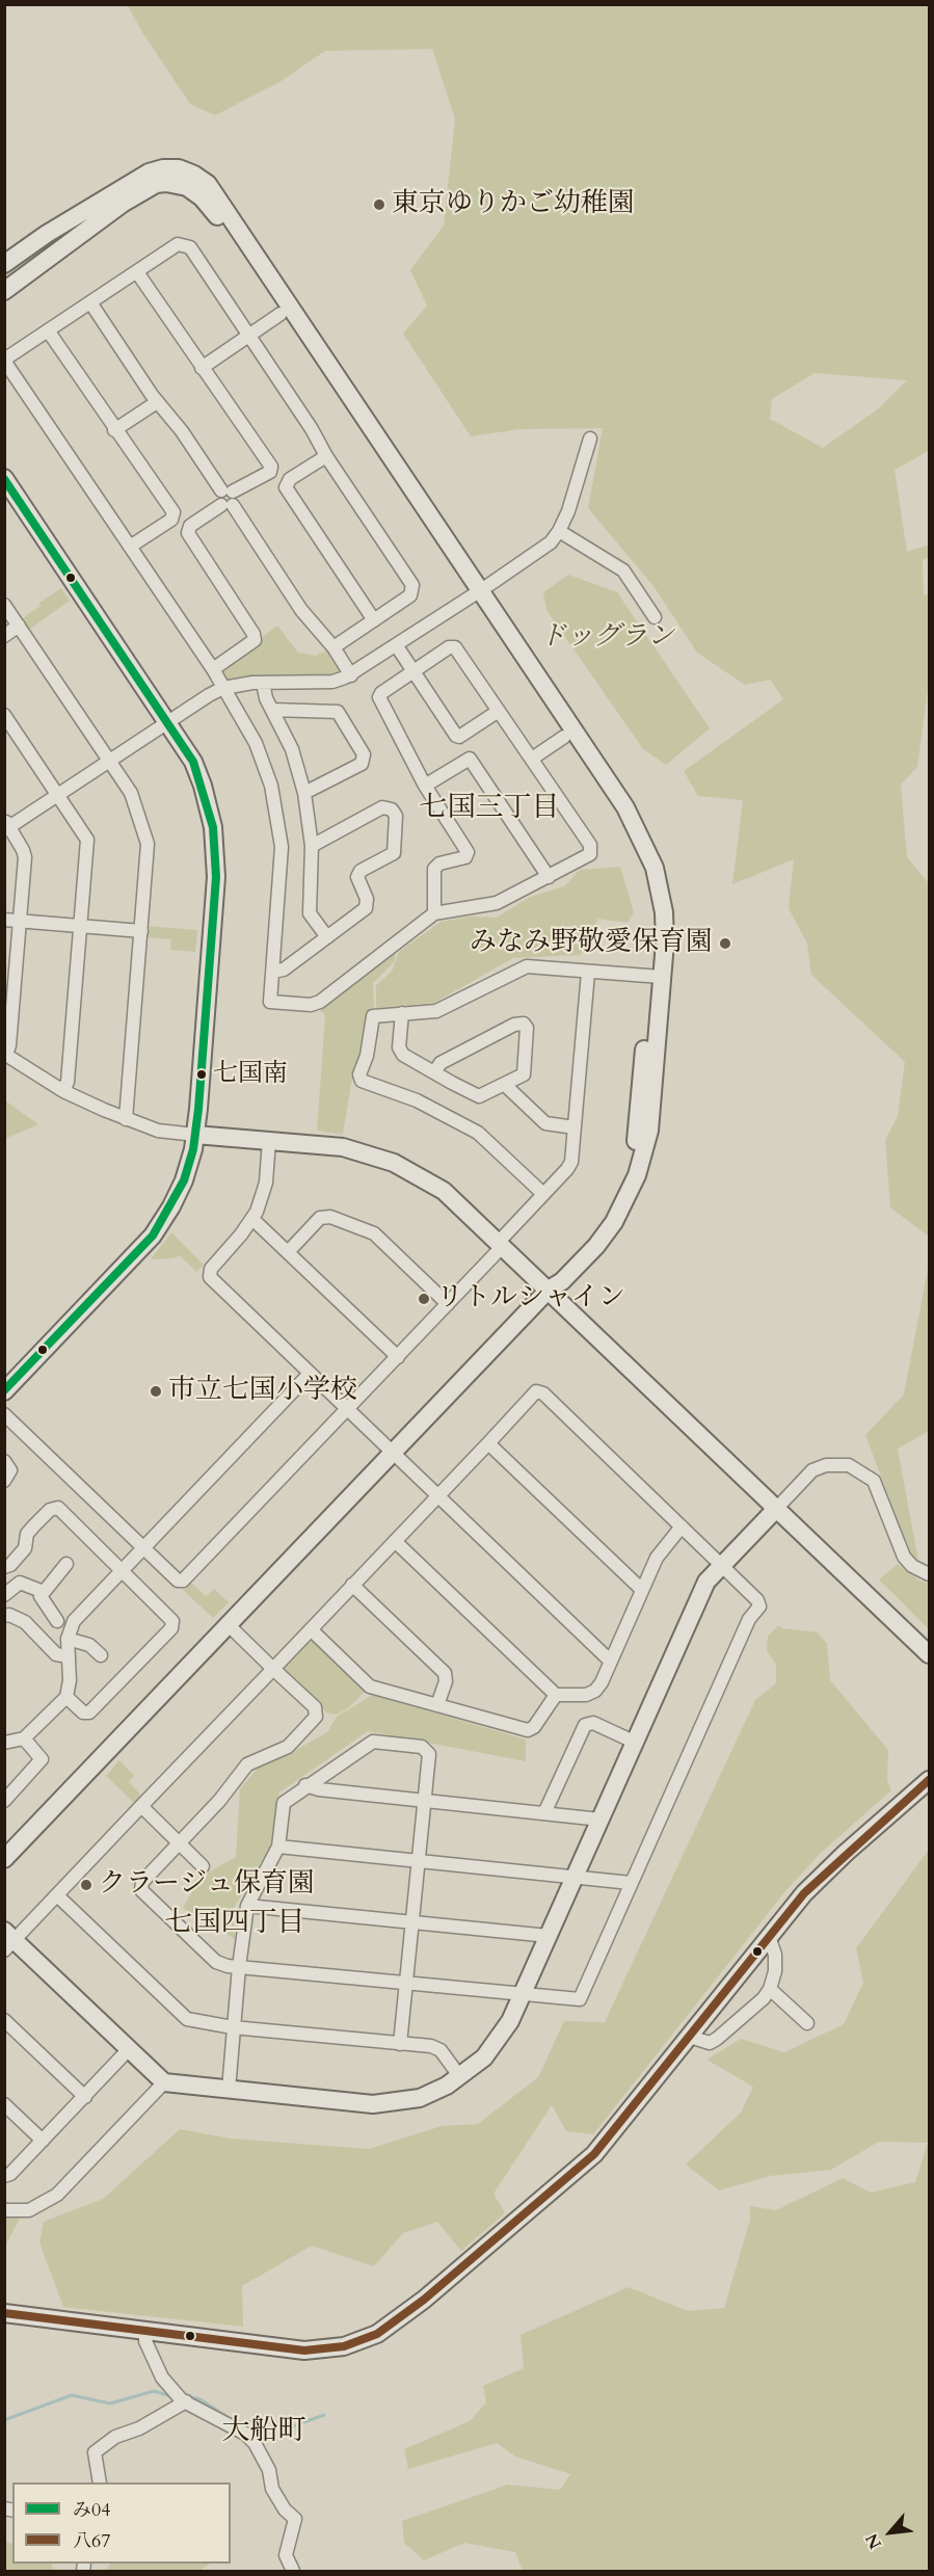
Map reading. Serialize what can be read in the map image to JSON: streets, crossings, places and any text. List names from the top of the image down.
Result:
{
  "districts": ["七国三丁目", "七国四丁目", "大船町"],
  "parks": ["ドッグラン"],
  "places": [
    "東京ゆりかご幼稚園",
    "みなみ野敬愛保育園",
    "七国南",
    "リトルシャイン",
    "市立七国小学校",
    "クラージュ保育園"
  ],
  "lines": ["transit line み04", "transit line 八67"],
  "legend": ["み04", "八67"],
  "north": "bottom left"
}
